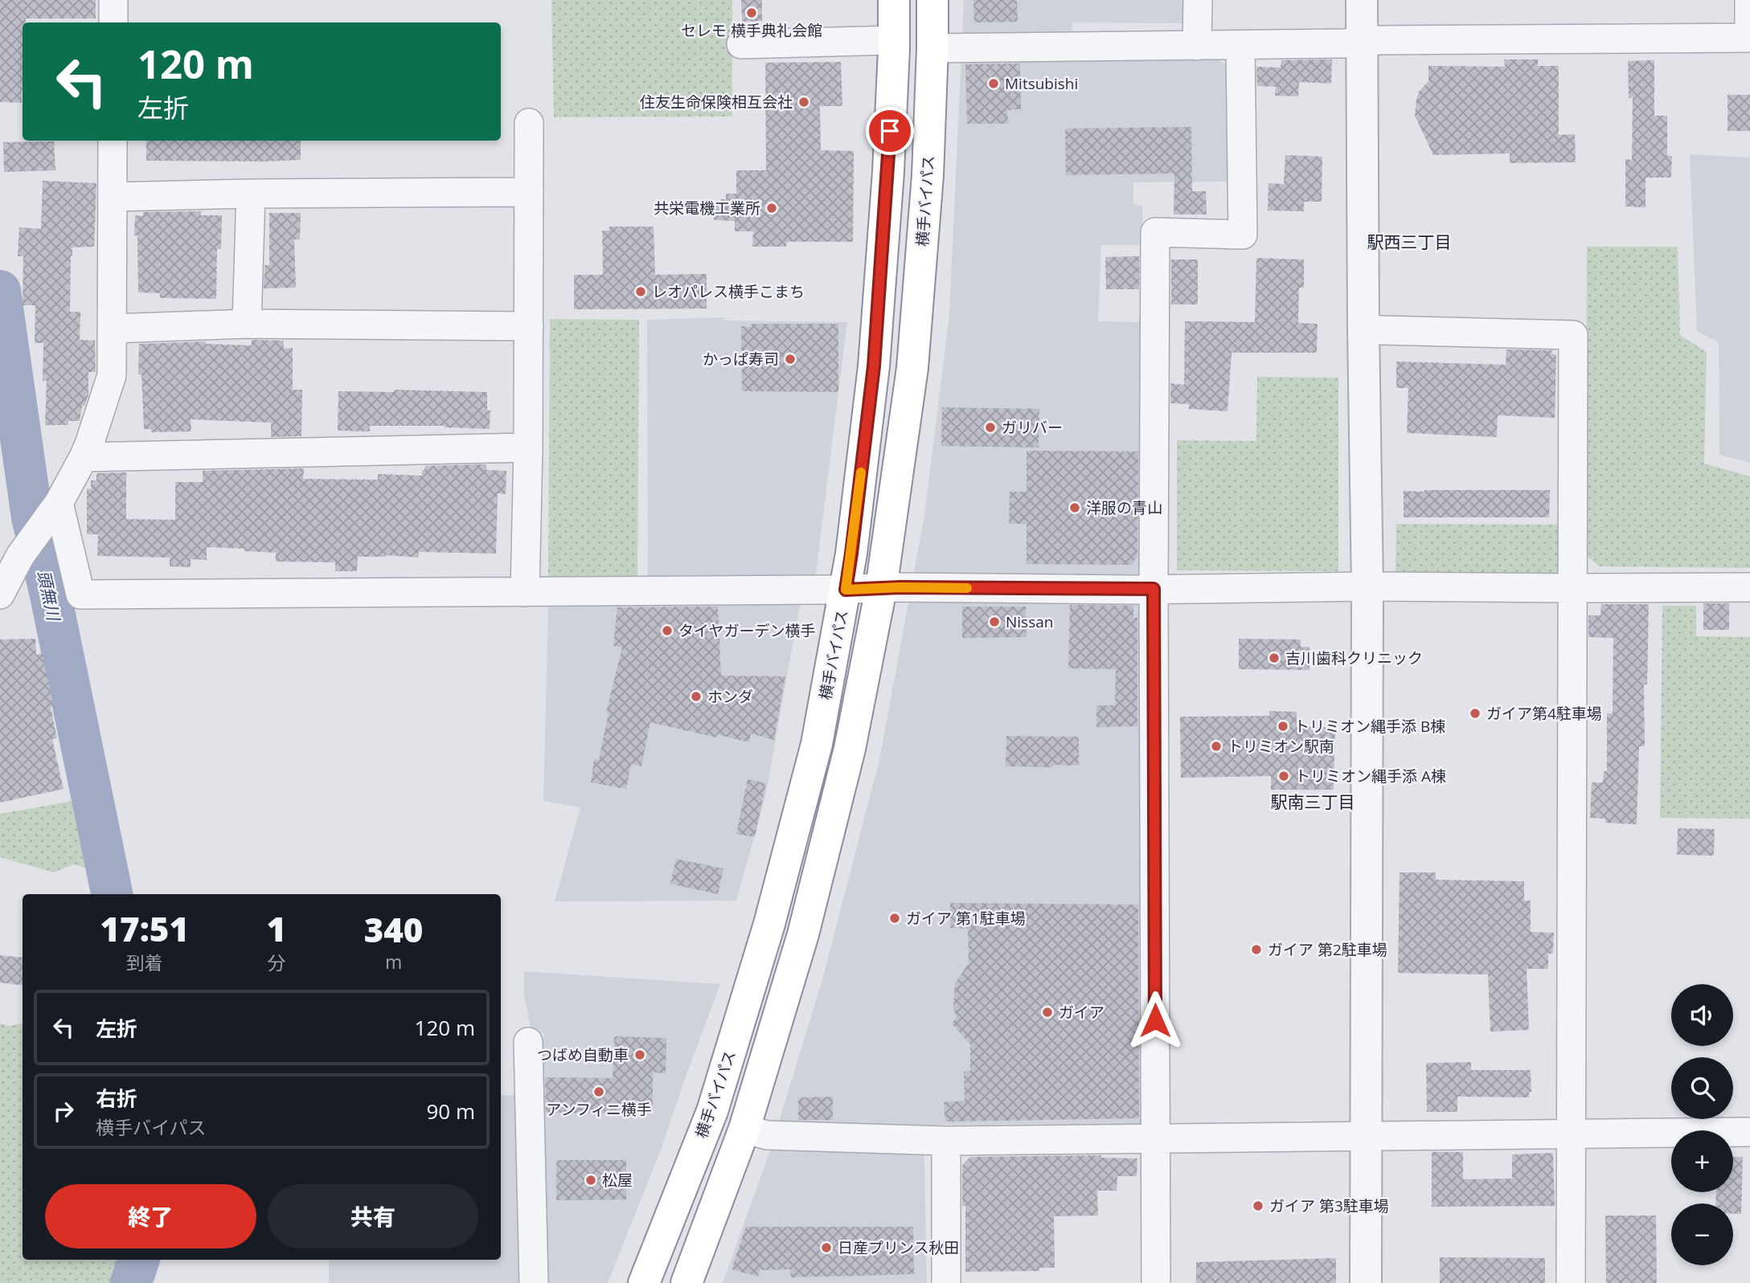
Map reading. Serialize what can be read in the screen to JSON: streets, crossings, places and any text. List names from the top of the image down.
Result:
{
  "streets": {
    "highway": ["横手バイパス"]
  },
  "districts": ["駅西三丁目", "駅南三丁目"],
  "water": ["頭無川"],
  "places": [
    "セレモ 横手典礼会館",
    "Mitsubishi",
    "住友生命保険相互会社",
    "共栄電機工業所",
    "レオパレス横手こまち",
    "かっぱ寿司",
    "ガリバー",
    "洋服の青山",
    "Nissan",
    "タイヤガーデン横手",
    "吉川歯科クリニック",
    "ホンダ",
    "ガイア第4駐車場",
    "トリミオン縄手添 B棟",
    "トリミオン駅南",
    "トリミオン縄手添 A棟",
    "ガイア 第1駐車場",
    "ガイア 第2駐車場",
    "ガイア",
    "つばめ自動車",
    "アンフィニ横手",
    "松屋",
    "ガイア 第3駐車場",
    "日産プリンス秋田"
  ],
  "page": {
    "turn": ["120 m", "左折"],
    "eta": [
      "17:51",
      "到着",
      "1",
      "分",
      "340",
      "m"
    ],
    "map_buttons": ["+", "−"],
    "list": [
      {
        "name": "左折",
        "value": "120 m"
      },
      {
        "name": "右折",
        "note": "横手バイパス",
        "value": "90 m"
      }
    ],
    "buttons": ["終了", "共有"]
  }
}
